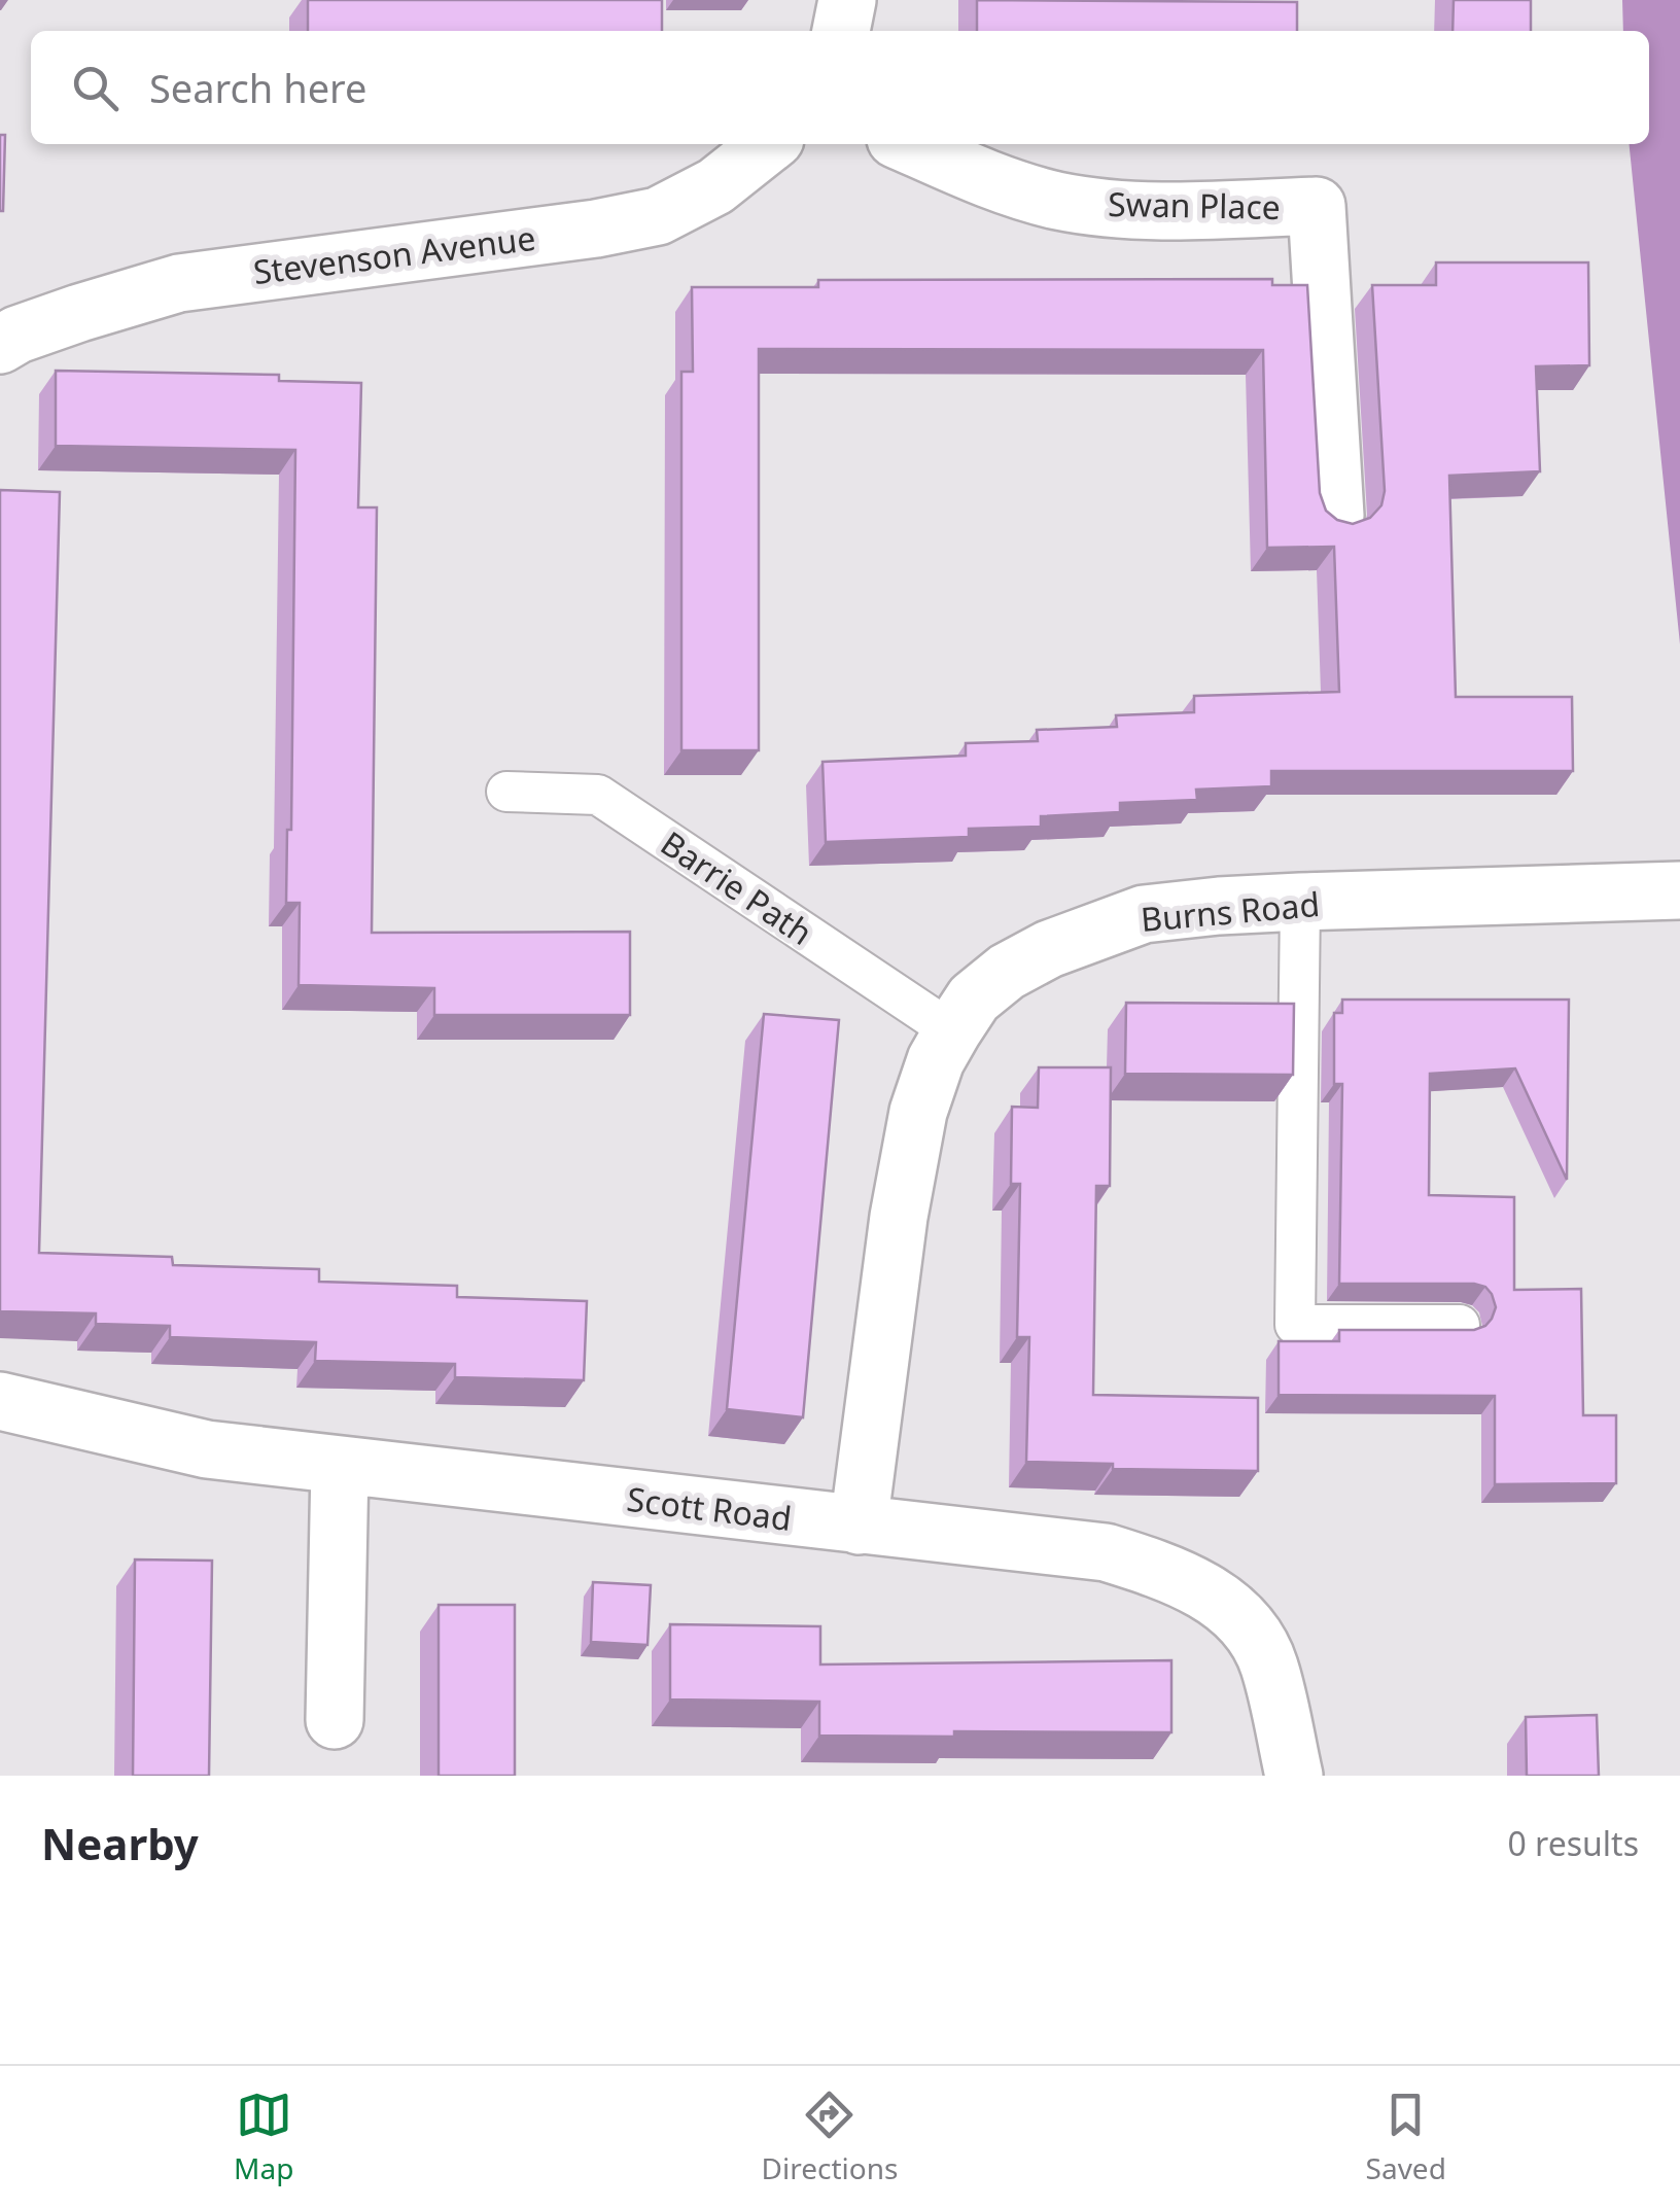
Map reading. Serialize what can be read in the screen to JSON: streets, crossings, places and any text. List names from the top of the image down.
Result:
{
  "streets": {
    "street": [
      "Swan Place",
      "Stevenson Avenue",
      "Burns Road",
      "Scott Road"
    ],
    "lane": ["Barrie Path"]
  },
  "crossings": [
    ["Barrie Path", "Burns Road"],
    ["Burns Road", "Scott Road"]
  ],
  "page": {
    "search": "Search here",
    "heading": ["Nearby", "0 results"],
    "nav": ["Map", "Directions", "Saved"]
  }
}
